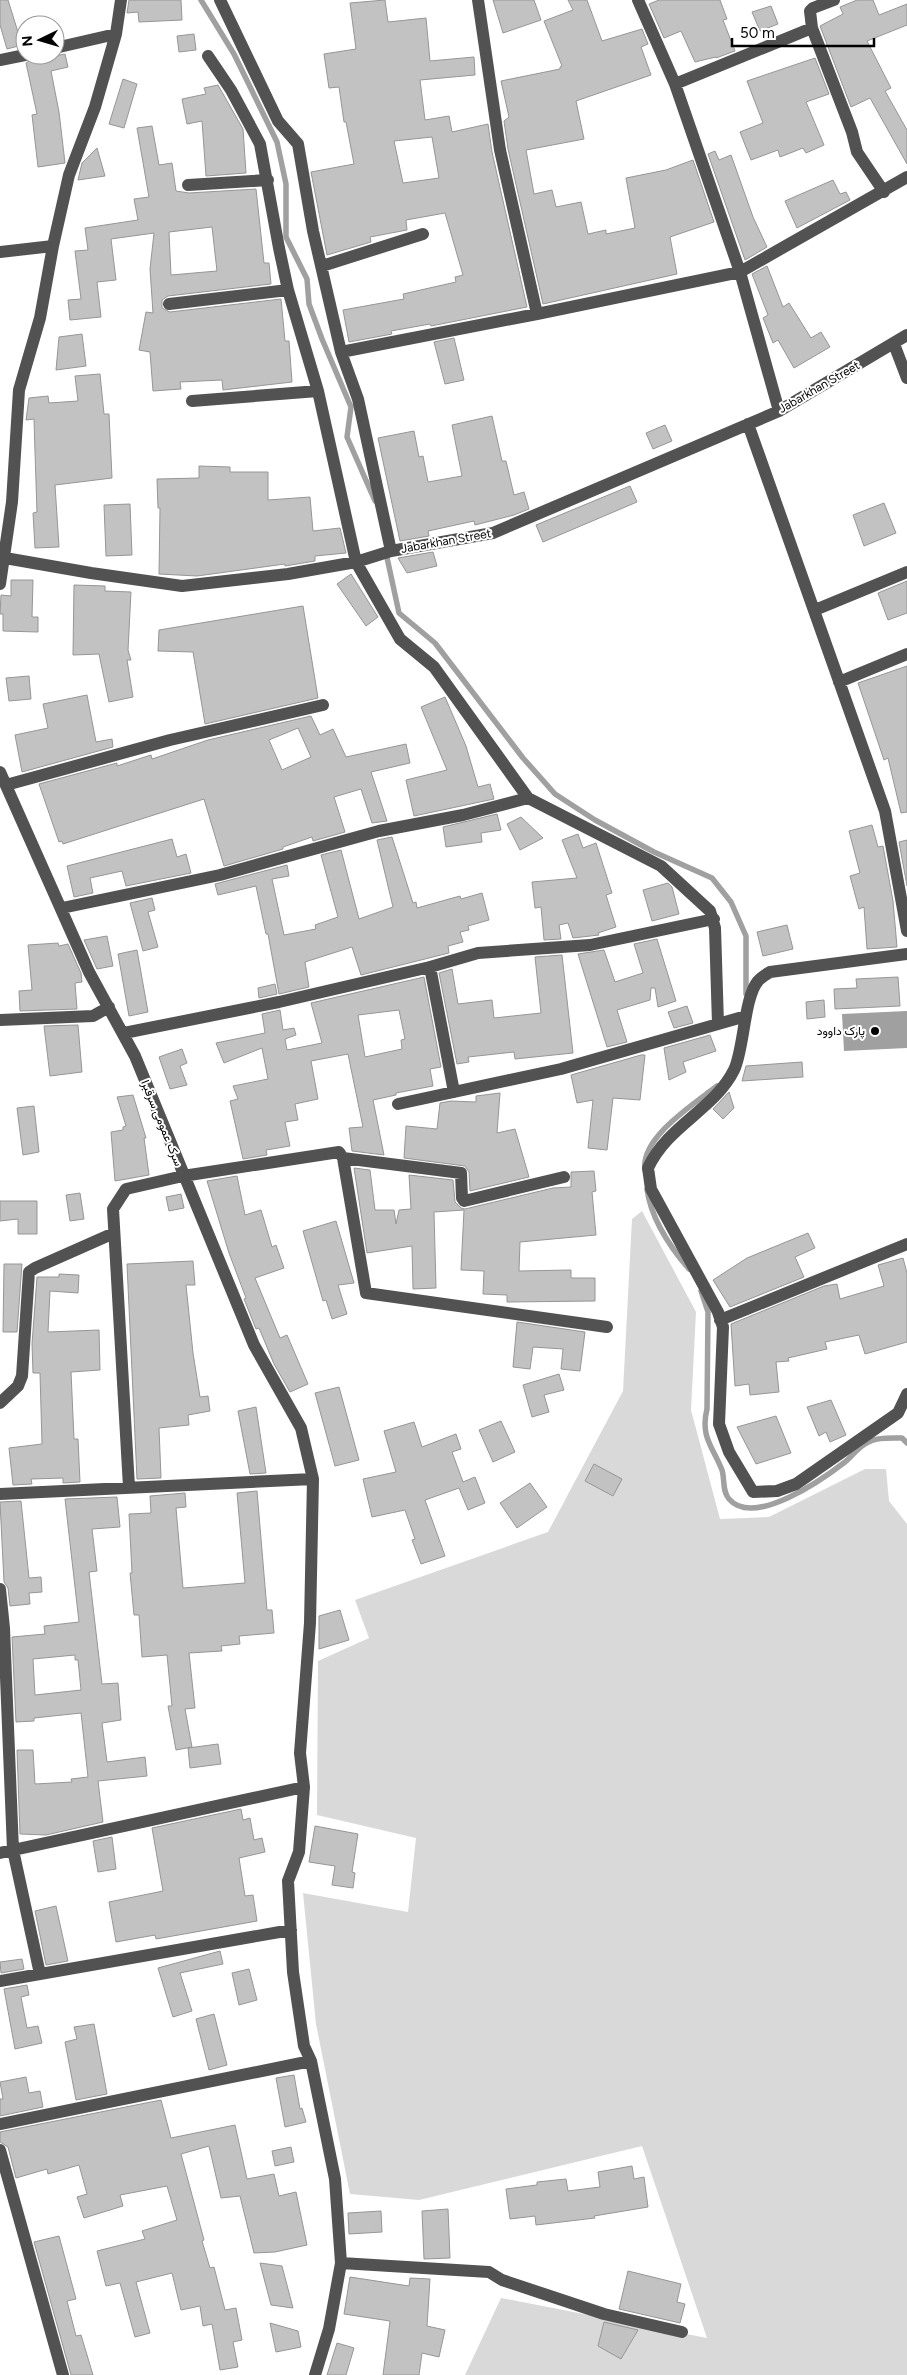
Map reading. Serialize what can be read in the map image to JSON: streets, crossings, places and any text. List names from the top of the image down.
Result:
{
  "streets": {
    "street": ["Jabarkhan Street", "سرک عمومی سرقبرا"]
  },
  "places": ["پارک داوود"],
  "scale_bar": "50 m",
  "north": "left"
}
